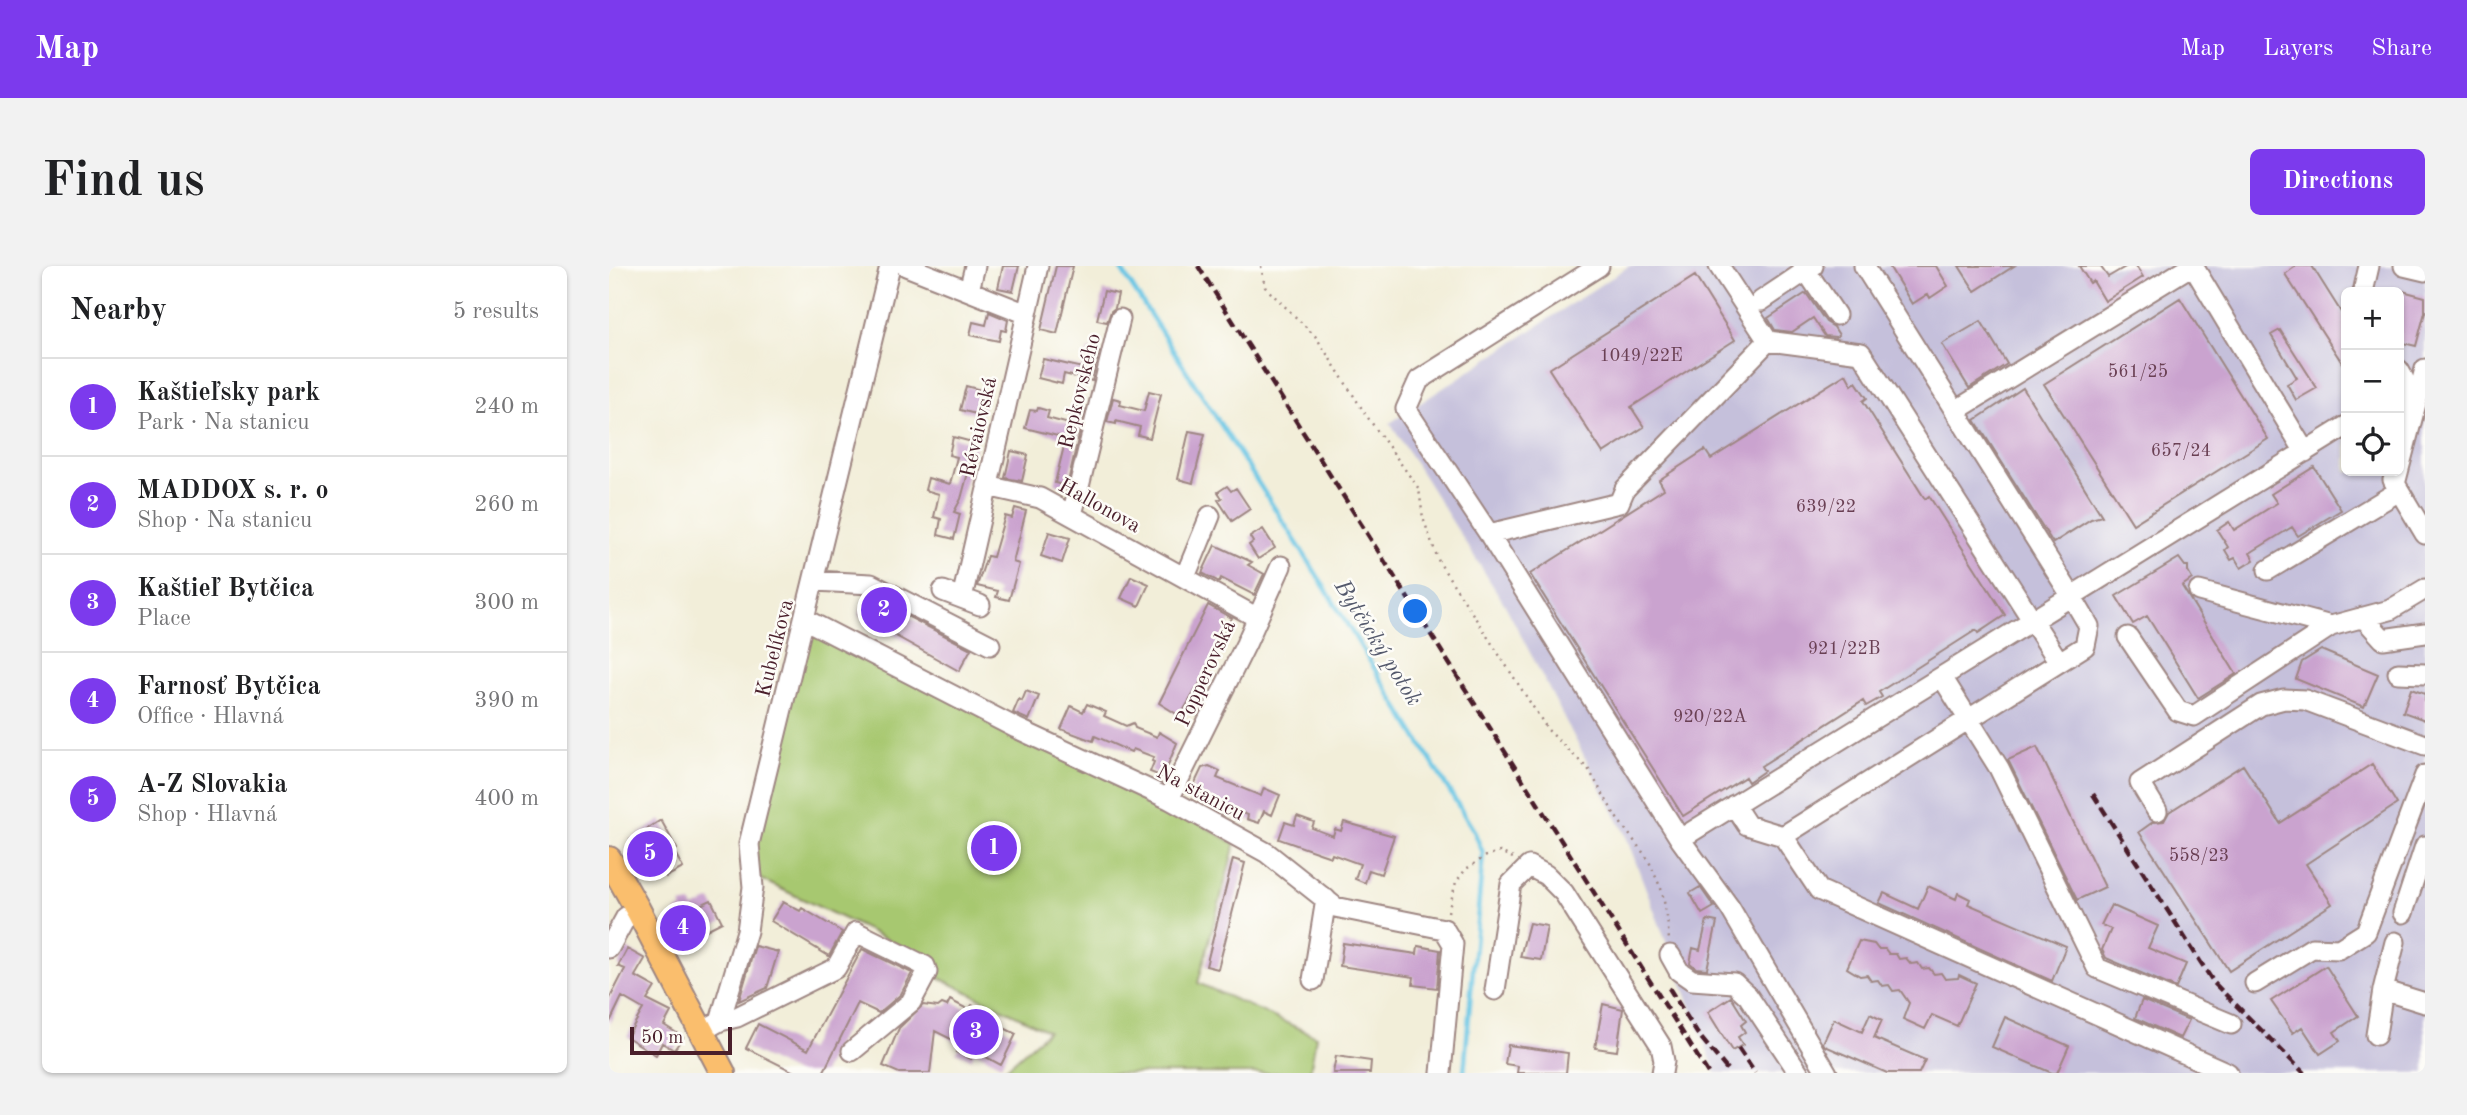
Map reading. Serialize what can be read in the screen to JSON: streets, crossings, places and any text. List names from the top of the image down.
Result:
{
  "streets": {
    "street": [
      "Repkovského",
      "Révaiovská",
      "Hallonova",
      "Kubelíkova",
      "Popperovská",
      "Na stanicu"
    ]
  },
  "crossings": [
    ["Repkovského", "Hallonova"],
    ["Révaiovská", "Hallonova"],
    ["Hallonova", "Popperovská"],
    ["Kubelíkova", "Na stanicu"],
    ["Popperovská", "Na stanicu"]
  ],
  "water": ["Bytčický potok"],
  "house_numbers": [
    "1049/22E",
    "561/25",
    "657/24",
    "639/22",
    "921/22B",
    "920/22A",
    "558/23"
  ],
  "scale_bar": "50 m",
  "page": {
    "header": "Map",
    "nav": ["Map", "Layers", "Share"],
    "buttons": "Directions",
    "title": "Find us",
    "heading": ["Nearby", "5 results"],
    "map_buttons": ["+", "−"],
    "list": [
      {
        "mark": "1",
        "name": "Kaštieľsky park",
        "note": "Park · Na stanicu",
        "value": "240 m"
      },
      {
        "mark": "2",
        "name": "MADDOX s. r. o",
        "note": "Shop · Na stanicu",
        "value": "260 m"
      },
      {
        "mark": "3",
        "name": "Kaštieľ Bytčica",
        "note": "Place",
        "value": "300 m"
      },
      {
        "mark": "4",
        "name": "Farnosť Bytčica",
        "note": "Office · Hlavná",
        "value": "390 m"
      },
      {
        "mark": "5",
        "name": "A-Z Slovakia",
        "note": "Shop · Hlavná",
        "value": "400 m"
      }
    ],
    "pins": [
      "2",
      "1",
      "5",
      "4",
      "3"
    ],
    "scale": "50 m"
  }
}
